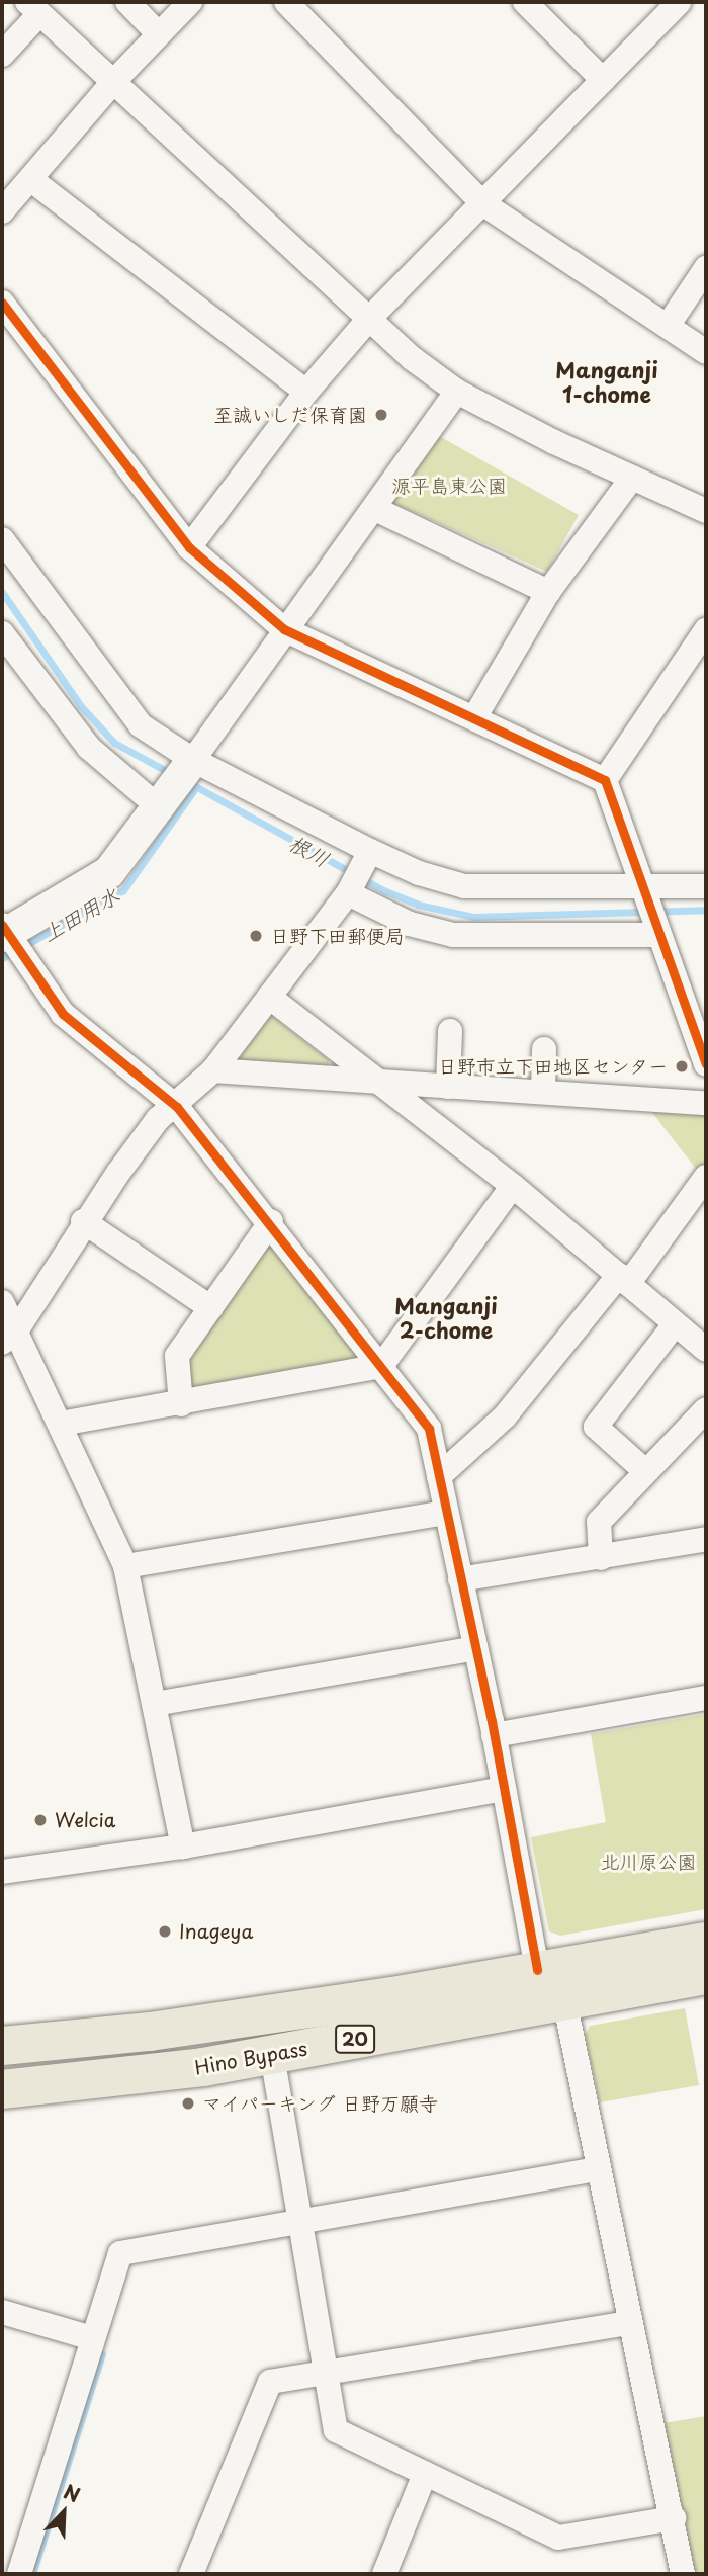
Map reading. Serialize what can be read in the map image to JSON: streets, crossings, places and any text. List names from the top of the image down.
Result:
{
  "streets": {
    "highway": ["20", "Hino Bypass"]
  },
  "districts": ["Manganji 1-chome", "Manganji 2-chome"],
  "water": ["根川", "上田用水"],
  "parks": ["源平島東公園", "北川原公園"],
  "places": [
    "至誠いしだ保育園",
    "日野下田郵便局",
    "日野市立下田地区センター",
    "Welcia",
    "Inageya",
    "マイパーキング 日野万願寺"
  ],
  "north": "top right"
}
